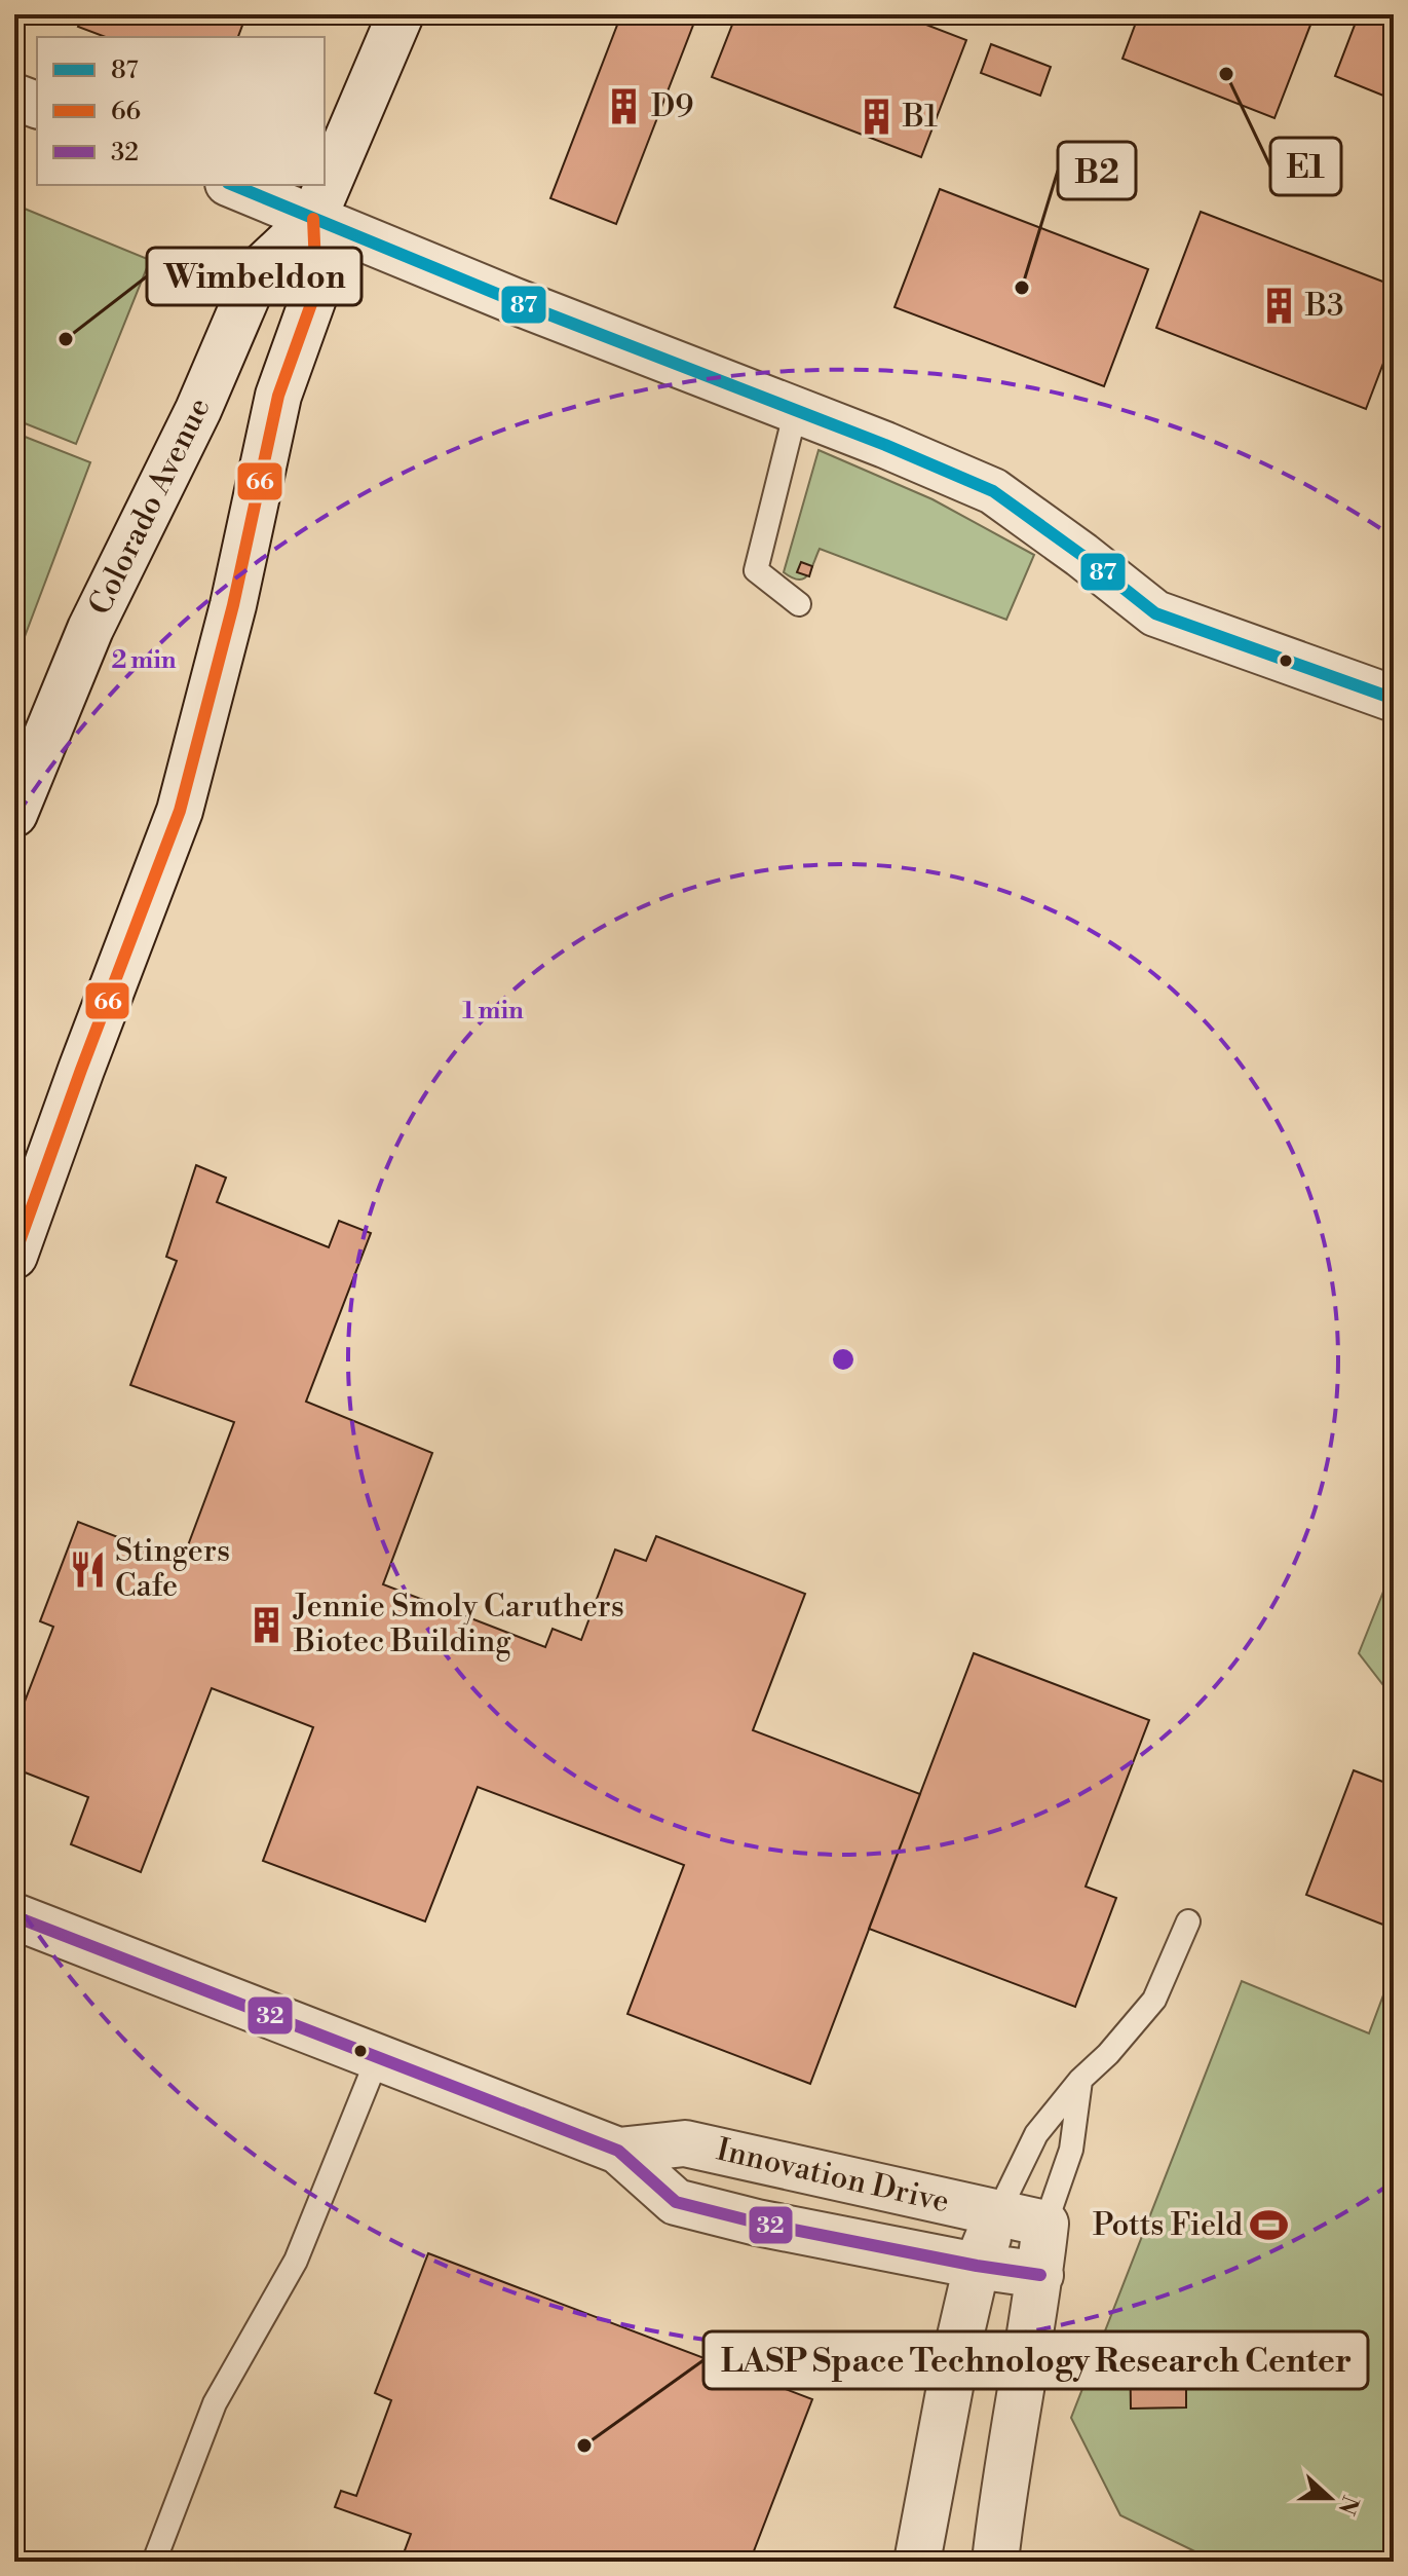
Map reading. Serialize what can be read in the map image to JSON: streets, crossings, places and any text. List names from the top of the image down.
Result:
{
  "streets": {
    "street": ["Colorado Avenue", "Innovation Drive"]
  },
  "places": {
    "other": [
      "E1",
      "B2",
      "Wimbeldon",
      "LASP Space Technology Research Center"
    ],
    "building": [
      "D9",
      "B1",
      "B3",
      "Jennie Smoly Caruthers Biotec Building"
    ],
    "restaurant": ["Stingers Cafe"],
    "sports": ["Potts Field"]
  },
  "lines": ["transit line 87", "transit line 66", "transit line 32"],
  "legend": ["87", "66", "32"],
  "north": "right",
  "rings": ["2 min", "1 min"]
}
